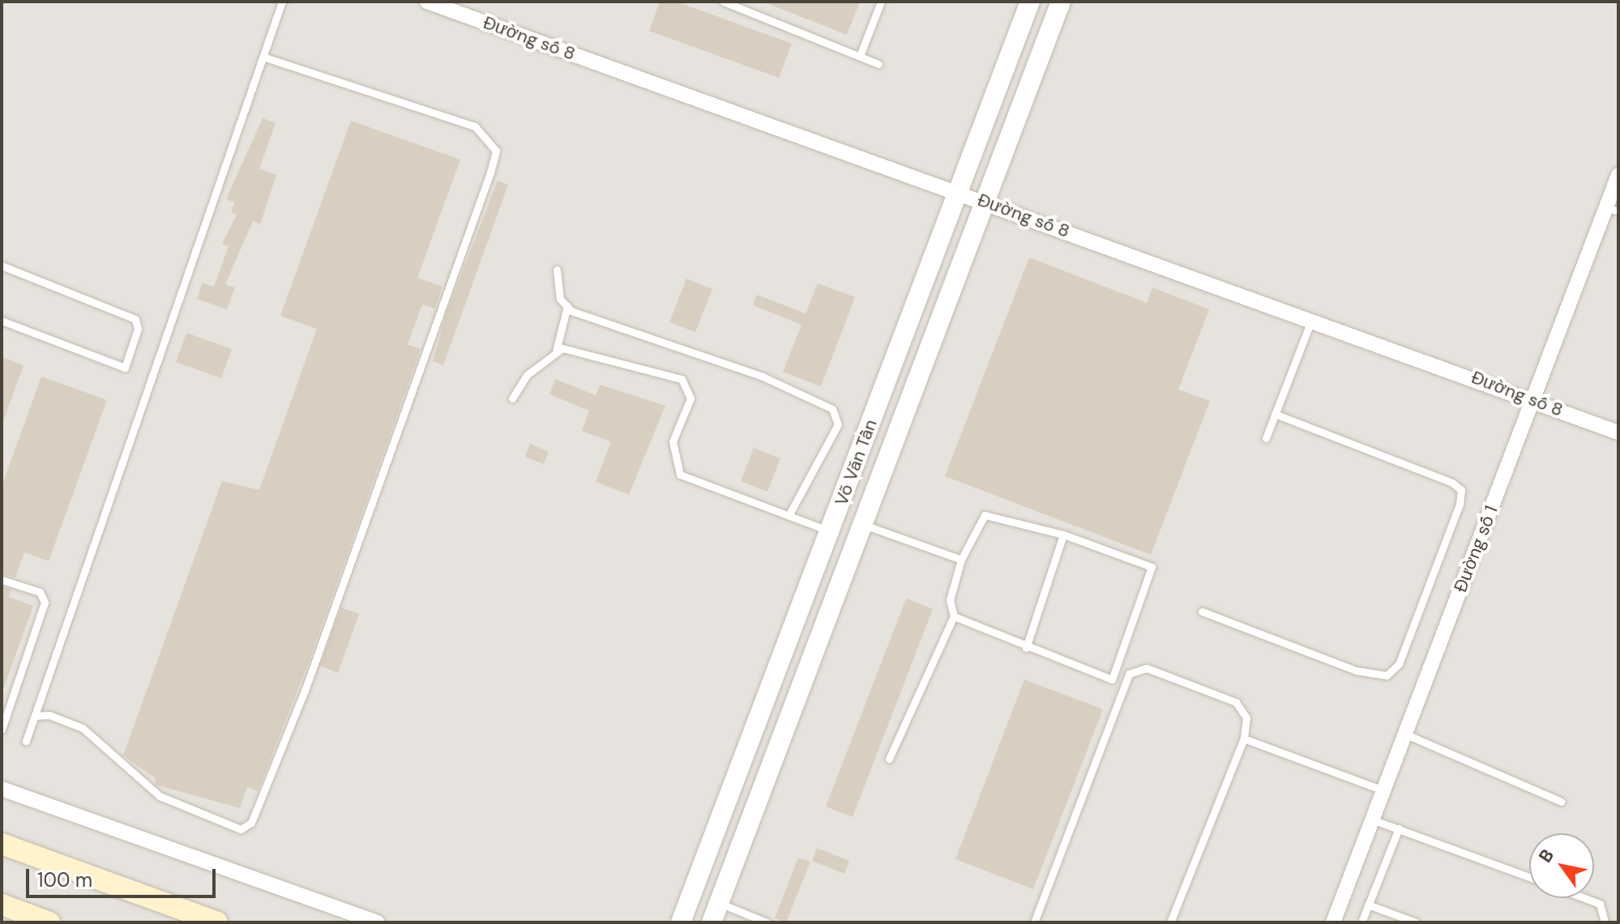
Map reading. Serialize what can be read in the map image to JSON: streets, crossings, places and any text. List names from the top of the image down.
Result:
{
  "streets": {
    "street": ["Đường số 8", "Võ Văn Tần", "Đường số 1"]
  },
  "crossings": [
    ["Đường số 8", "Võ Văn Tần"],
    ["Đường số 8", "Đường số 1"]
  ],
  "scale_bar": "100 m",
  "north": "top left"
}
